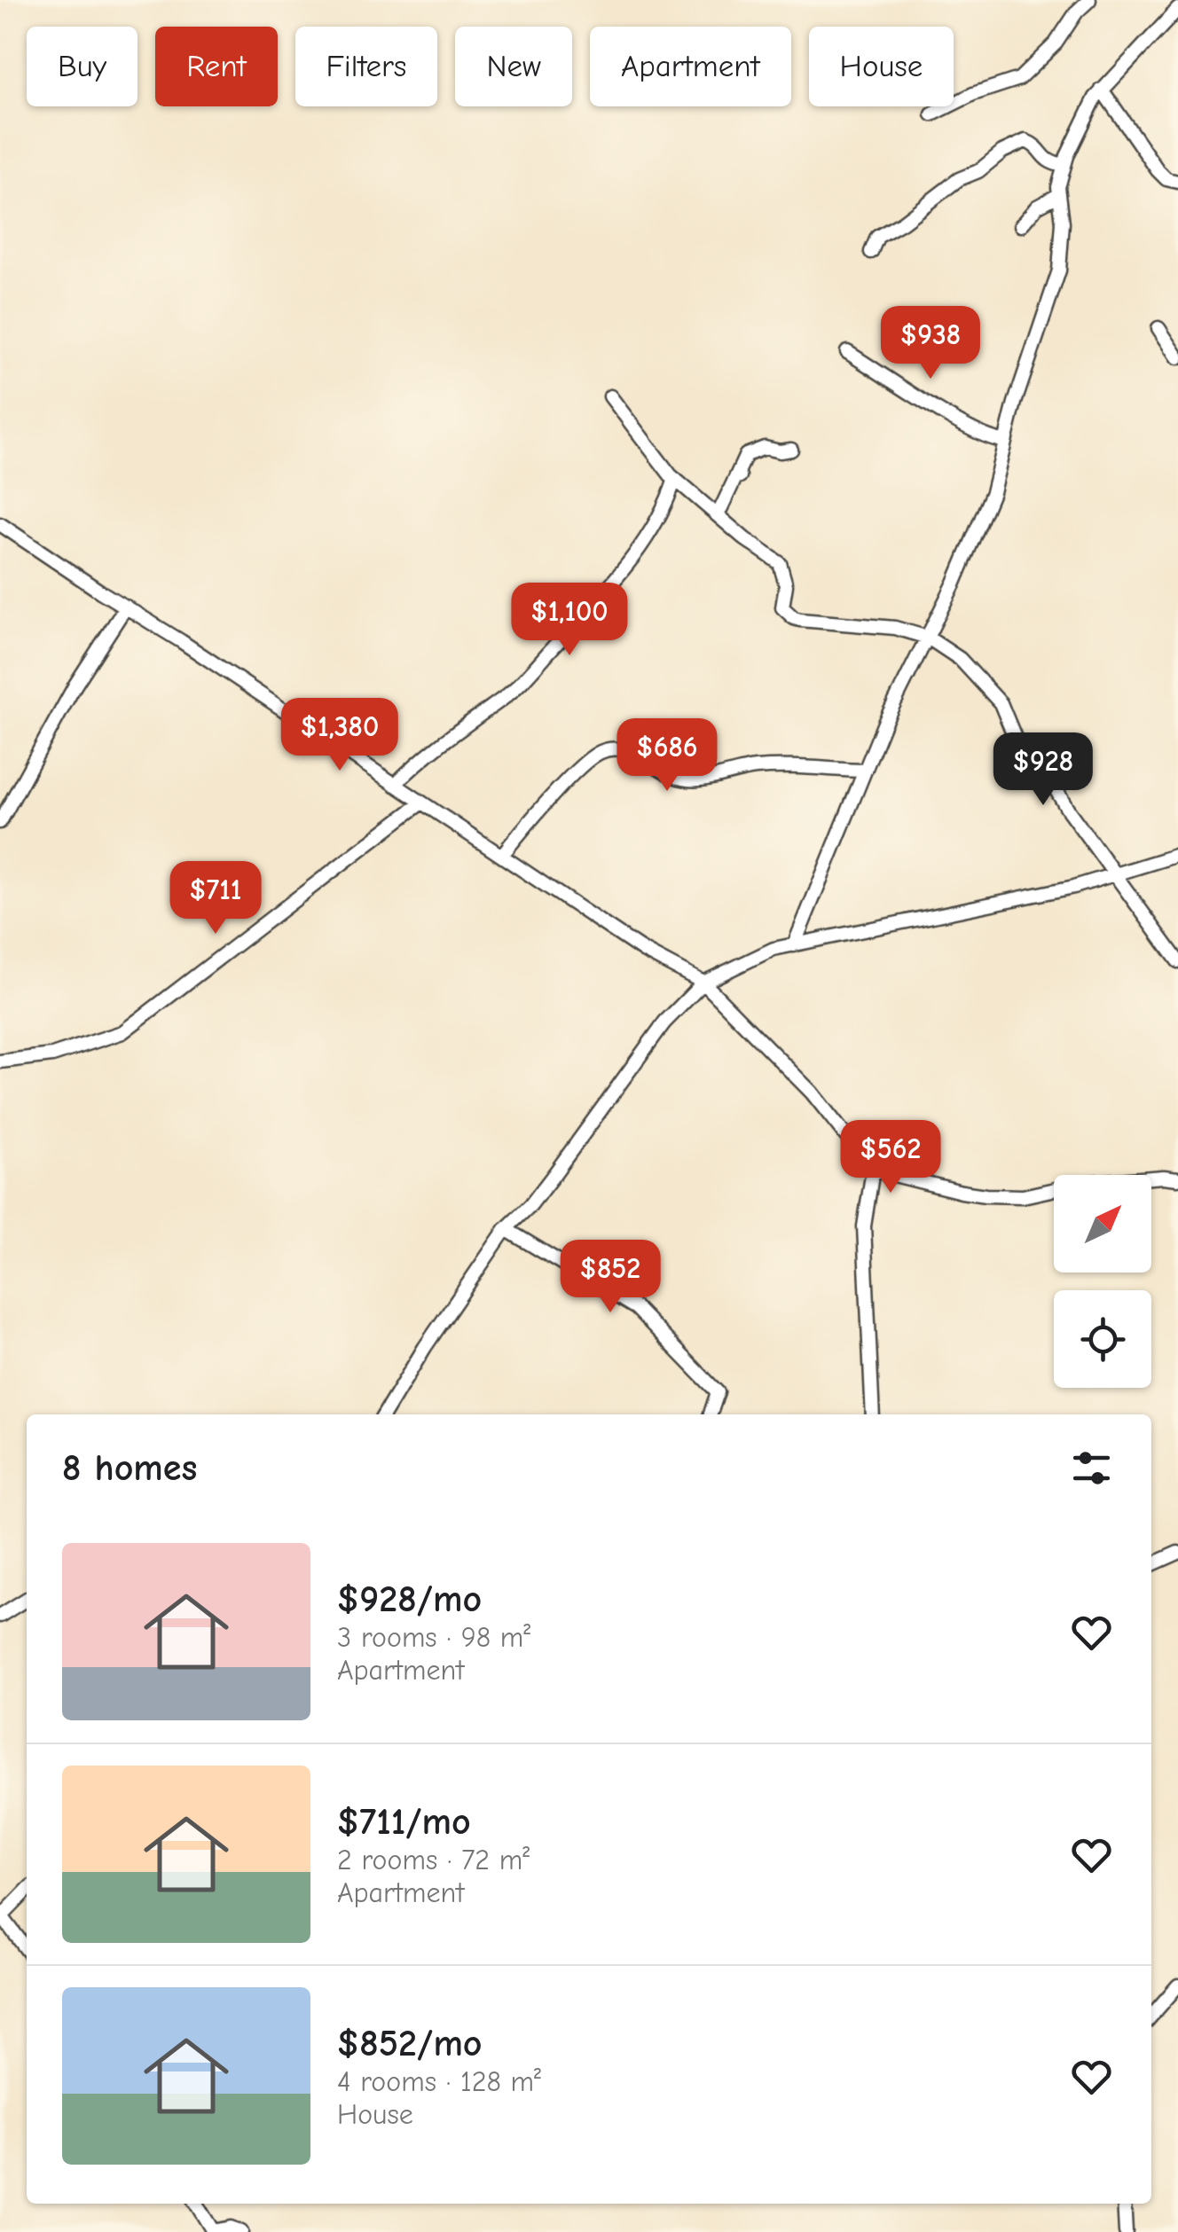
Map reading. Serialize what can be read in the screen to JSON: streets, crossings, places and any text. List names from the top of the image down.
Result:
{
  "north": "top right",
  "page": {
    "chip": [
      "Buy",
      "Rent",
      "Filters",
      "New",
      "Apartment",
      "House"
    ],
    "price": [
      "$938",
      "$1,100",
      "$1,380",
      "$686",
      "$928",
      "$711",
      "$562",
      "$852"
    ],
    "heading": "8 homes",
    "list": [
      {
        "name": "$928/mo",
        "note": "3 rooms · 98 m² · Apartment"
      },
      {
        "name": "$711/mo",
        "note": "2 rooms · 72 m² · Apartment"
      },
      {
        "name": "$852/mo",
        "note": "4 rooms · 128 m² · House"
      }
    ]
  }
}
